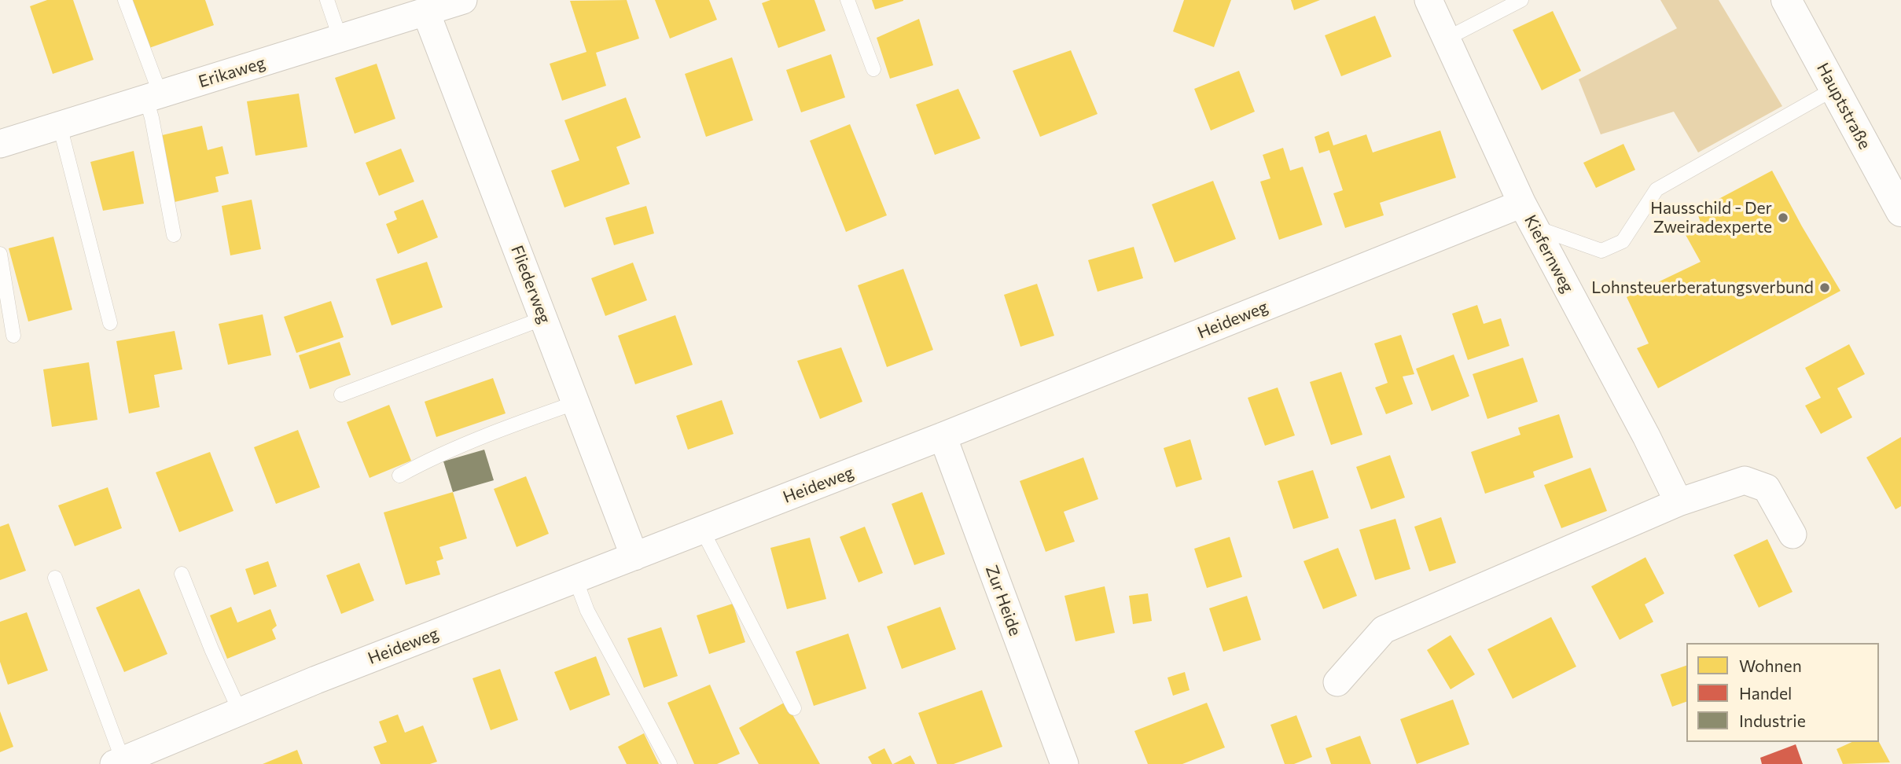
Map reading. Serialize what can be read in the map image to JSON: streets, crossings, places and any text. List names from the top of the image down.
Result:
{
  "streets": {
    "main road": ["Hauptstraße"],
    "street": [
      "Erikaweg",
      "Kiefernweg",
      "Fliederweg",
      "Heideweg",
      "Zur Heide"
    ]
  },
  "crossings": [
    ["Erikaweg", "Fliederweg"],
    ["Kiefernweg", "Heideweg"],
    ["Fliederweg", "Heideweg"],
    ["Heideweg", "Zur Heide"]
  ],
  "places": ["Hausschild - Der Zweiradexperte", "Lohnsteuerberatungsverbund"],
  "legend": ["Wohnen", "Handel", "Industrie"]
}
